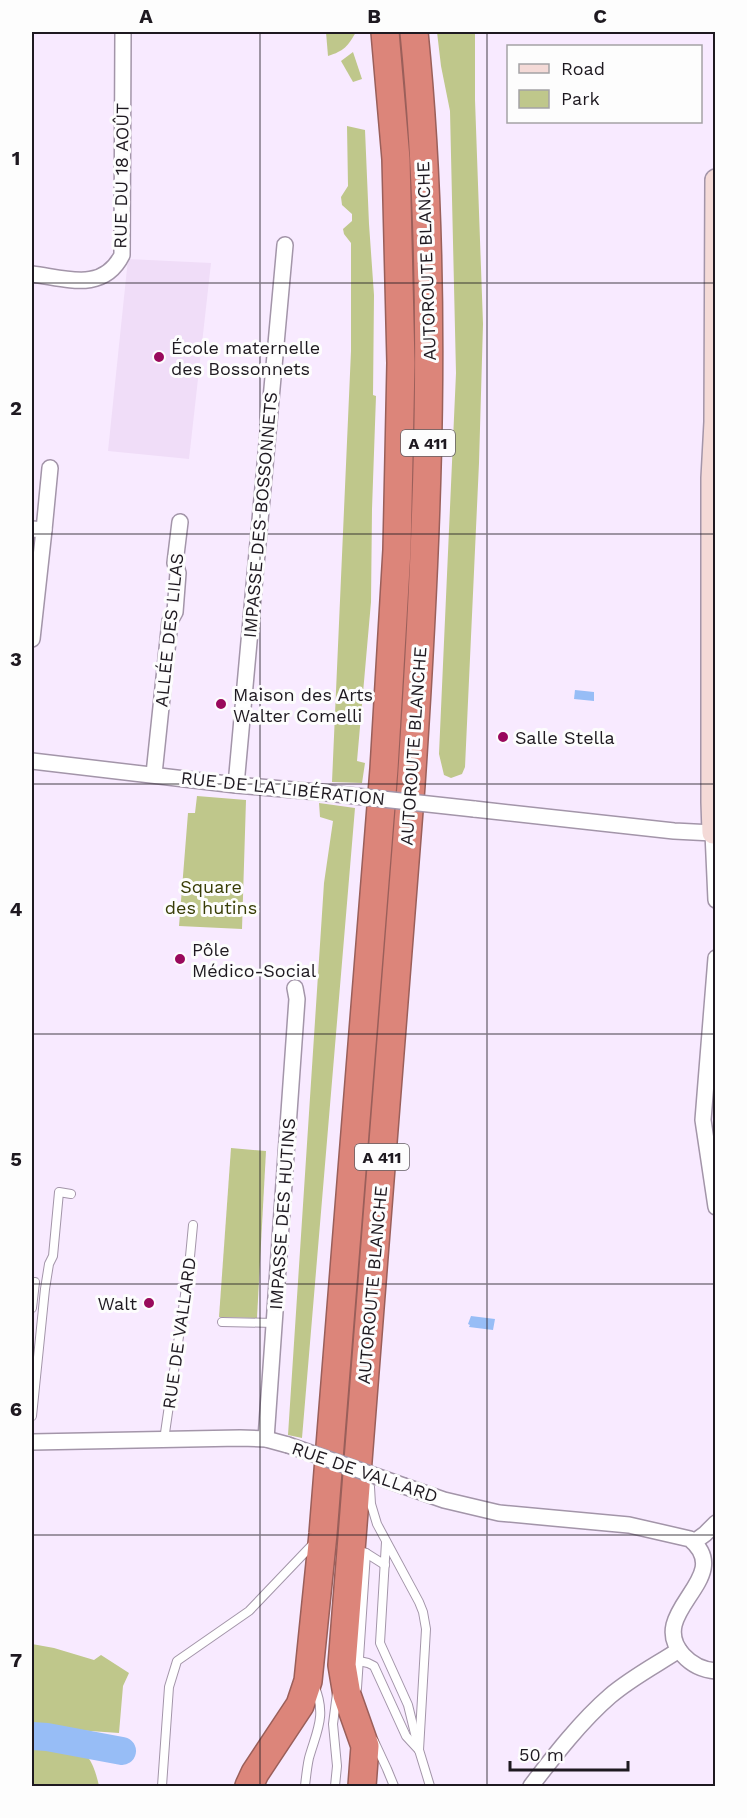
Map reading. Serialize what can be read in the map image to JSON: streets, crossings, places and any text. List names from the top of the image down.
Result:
{
  "streets": {
    "highway": ["AUTOROUTE BLANCHE", "A 411"],
    "street": [
      "RUE DU 18 AOÛT",
      "IMPASSE DES BOSSONNETS",
      "ALLÉE DES LILAS",
      "RUE DE LA LIBÉRATION",
      "IMPASSE DES HUTINS",
      "RUE DE VALLARD"
    ]
  },
  "crossings": [
    ["IMPASSE DES BOSSONNETS", "RUE DE LA LIBÉRATION"],
    ["ALLÉE DES LILAS", "RUE DE LA LIBÉRATION"],
    ["IMPASSE DES HUTINS", "RUE DE VALLARD"]
  ],
  "parks": ["Square des hutins"],
  "places": [
    "École maternelle des Bossonnets",
    "Maison des Arts Walter Comelli",
    "Salle Stella",
    "Pôle Médico-Social",
    "Walt"
  ],
  "legend": ["Road", "Park"],
  "scale_bar": "50 m",
  "grid": {
    "columns": ["A", "B", "C"],
    "rows": [
      "1",
      "2",
      "3",
      "4",
      "5",
      "6",
      "7"
    ]
  }
}
